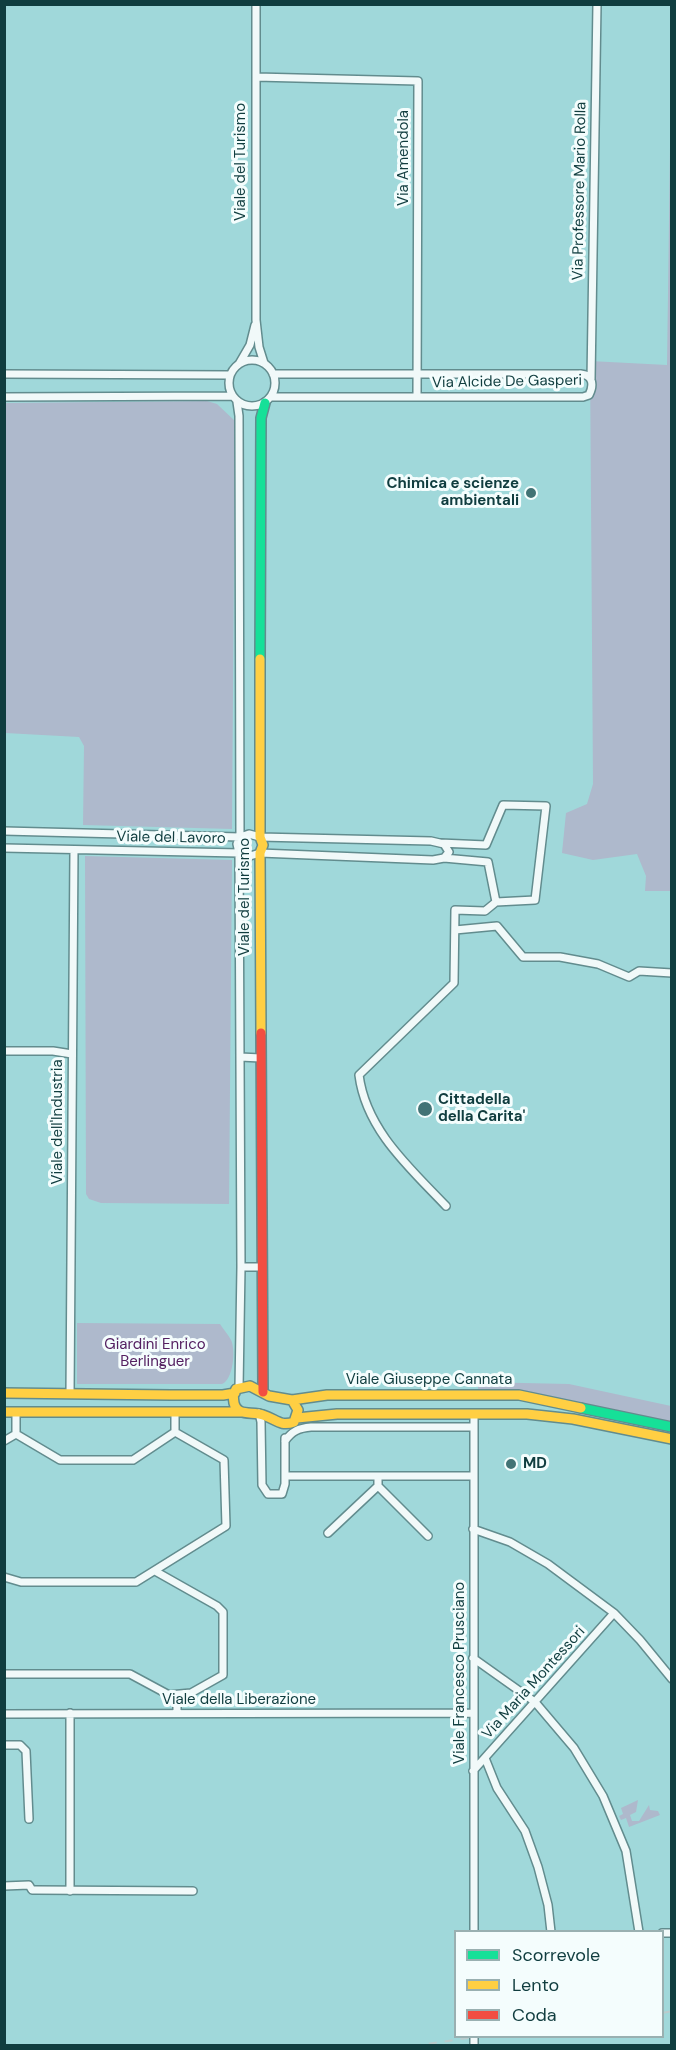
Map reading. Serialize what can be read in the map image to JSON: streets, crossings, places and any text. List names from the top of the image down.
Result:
{
  "streets": {
    "street": [
      "Via Amendola",
      "Viale del Turismo",
      "Via Professore Mario Rolla",
      "Via Alcide De Gasperi",
      "Viale del Lavoro",
      "Viale dell'Industria",
      "Viale Giuseppe Cannata",
      "Viale Francesco Prusciano",
      "Via Maria Montessori",
      "Viale della Liberazione"
    ]
  },
  "crossings": [
    ["Via Amendola", "Viale del Turismo"],
    ["Via Amendola", "Via Alcide De Gasperi"],
    ["Viale del Turismo", "Via Alcide De Gasperi"],
    ["Viale del Turismo", "Viale del Lavoro"],
    ["Viale del Turismo", "Viale Giuseppe Cannata"],
    ["Via Professore Mario Rolla", "Via Alcide De Gasperi"],
    ["Viale del Lavoro", "Viale dell'Industria"],
    ["Viale dell'Industria", "Viale Giuseppe Cannata"],
    ["Viale Francesco Prusciano", "Via Maria Montessori"],
    ["Viale Francesco Prusciano", "Viale della Liberazione"]
  ],
  "parks": ["Giardini Enrico Berlinguer"],
  "places": ["Chimica e scienze ambientali", "Cittadella della Carita'", "MD"],
  "legend": ["Scorrevole", "Lento", "Coda"]
}
